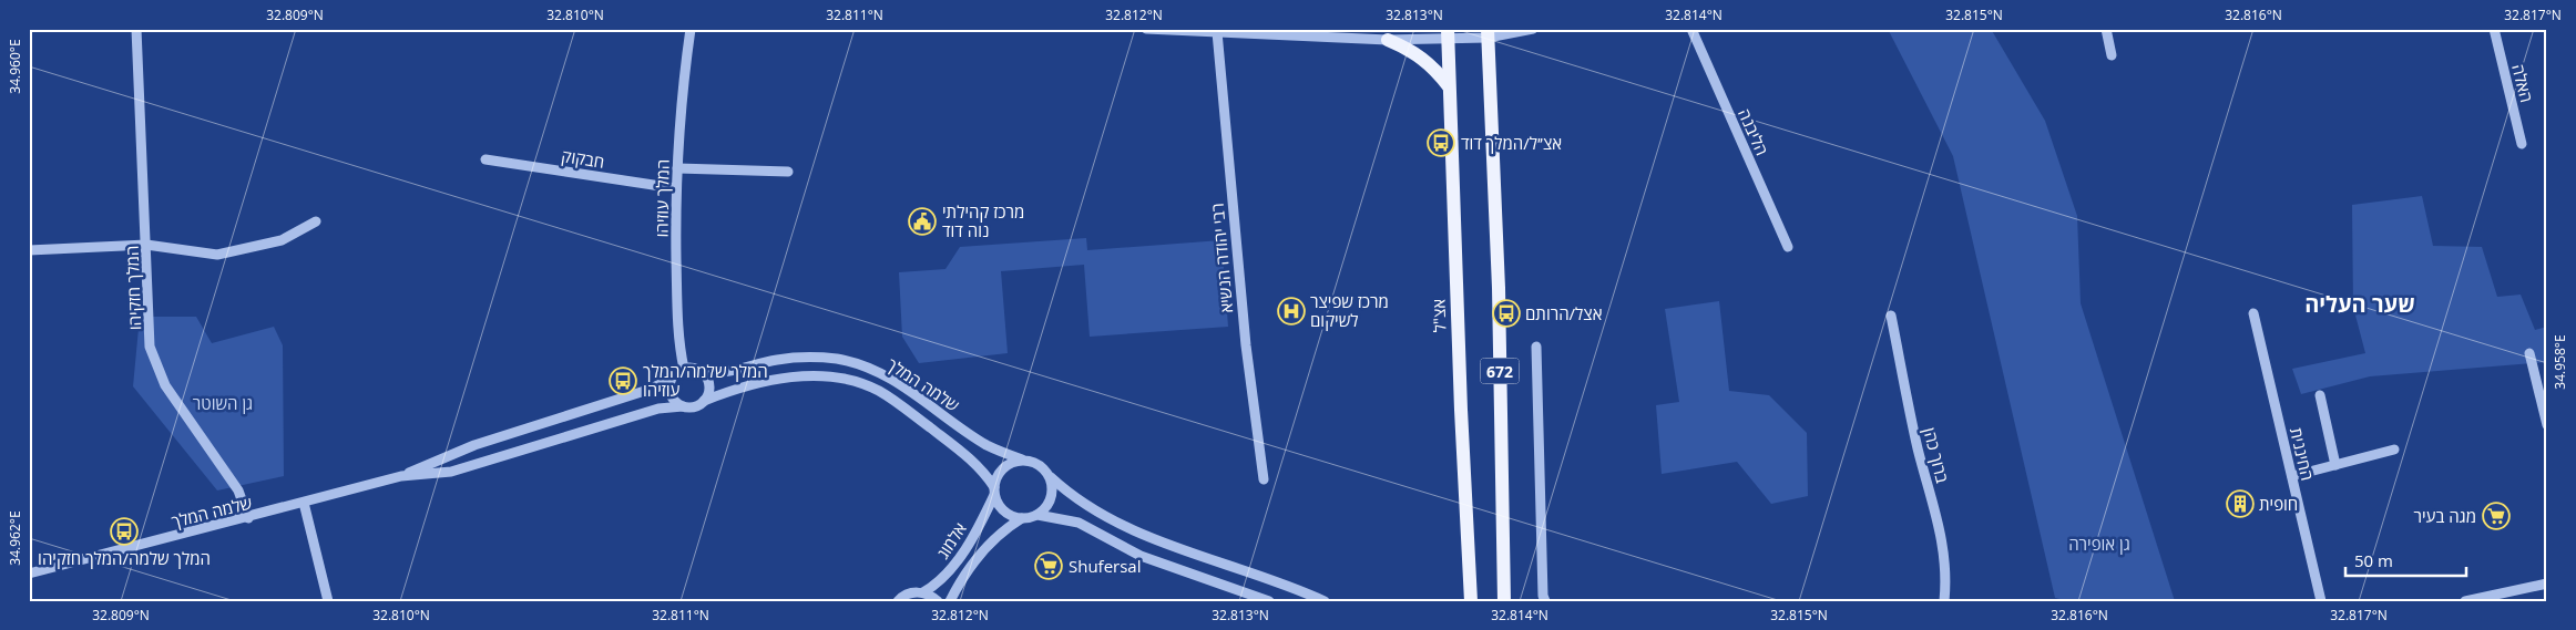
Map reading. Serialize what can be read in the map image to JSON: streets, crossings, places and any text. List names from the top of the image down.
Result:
{
  "streets": {
    "main road": ["אצ\"ל", "672"],
    "street": [
      "האלה",
      "הליבנה",
      "חבקוק",
      "המלך עוזיהו",
      "רבי יהודה הנשיא",
      "המלך חזקיהו",
      "שלמה המלך",
      "החיננית",
      "ברוך כהן",
      "אלמוג"
    ]
  },
  "crossings": [
    ["חבקוק", "המלך עוזיהו"],
    ["המלך עוזיהו", "שלמה המלך"],
    ["המלך חזקיהו", "שלמה המלך"],
    ["שלמה המלך", "אלמוג"]
  ],
  "districts": ["שער העליה"],
  "parks": ["גן השוטר", "גן אופירה"],
  "places": {
    "bus stop": [
      "אצ״ל/המלך דוד",
      "אצל/הרותם",
      "המלך שלמה/המלך עוזיהו",
      "המלך שלמה/המלך חזקיהו"
    ],
    "public building": ["מרכז קהילתי נוה דוד"],
    "hospital": ["מרכז שפיצר לשיקום"],
    "building": ["חופית"],
    "supermarket": ["מגה בעיר", "Shufersal"]
  },
  "scale_bar": "50 m",
  "coordinates": [
    "32.809°N",
    "32.810°N",
    "32.811°N",
    "32.812°N",
    "32.813°N",
    "32.814°N",
    "32.815°N",
    "32.816°N",
    "32.817°N",
    "34.960°E",
    "34.958°E",
    "34.962°E"
  ]
}
